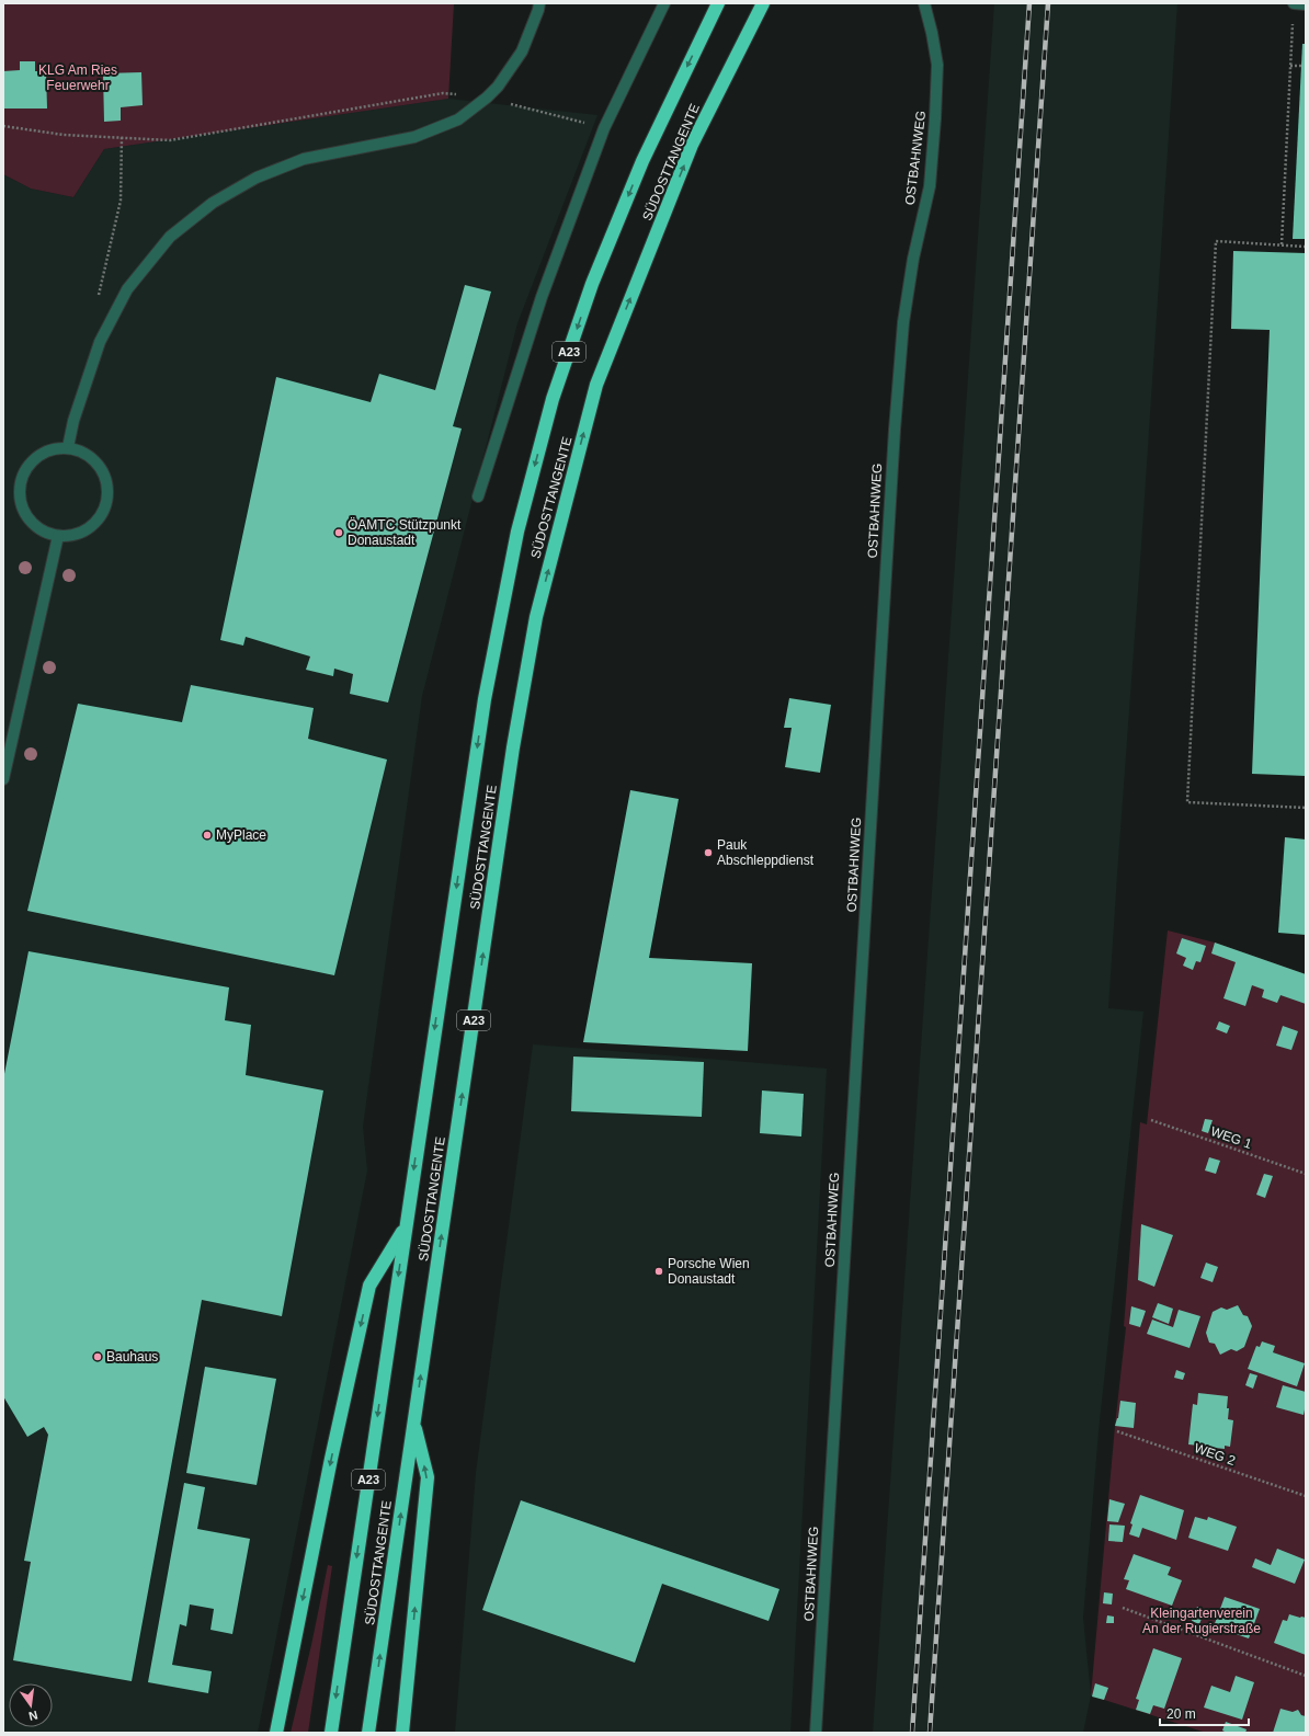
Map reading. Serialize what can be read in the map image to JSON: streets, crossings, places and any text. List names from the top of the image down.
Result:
{
  "streets": {
    "highway": ["SÜDOSTTANGENTE", "A23"],
    "street": ["OSTBAHNWEG"],
    "path": ["WEG 1", "WEG 2"]
  },
  "parks": ["KLG Am Ries Feuerwehr", "Kleingartenverein An der Rugierstraße"],
  "places": [
    "ÖAMTC Stützpunkt Donaustadt",
    "MyPlace",
    "Pauk Abschleppdienst",
    "Porsche Wien Donaustadt",
    "Bauhaus"
  ],
  "scale_bar": "20 m",
  "north": "bottom"
}
